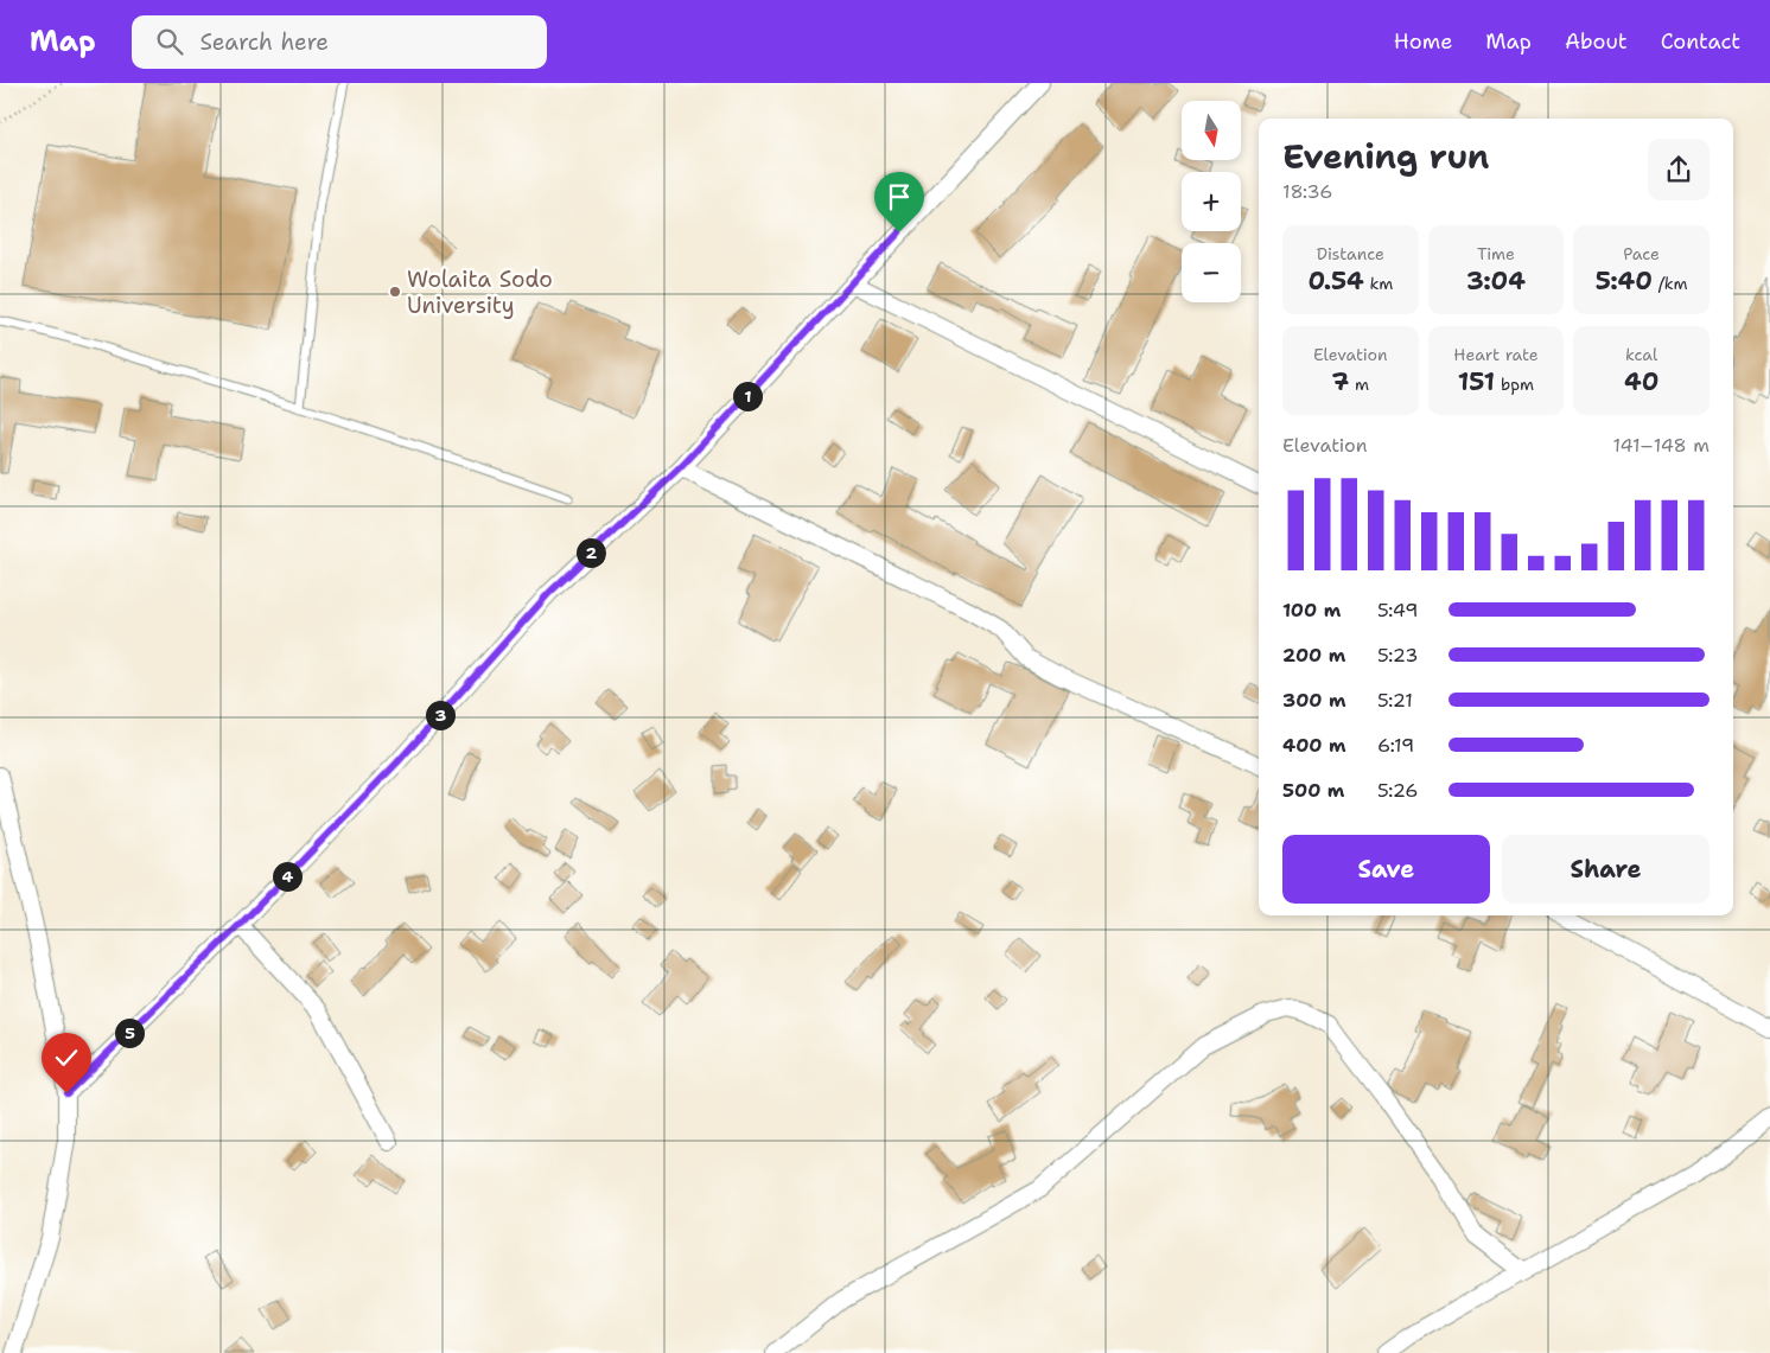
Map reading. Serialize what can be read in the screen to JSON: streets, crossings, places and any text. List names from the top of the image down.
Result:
{
  "places": ["Wolaita Sodo University"],
  "north": "bottom",
  "page": {
    "header": "Map",
    "search": "Search here",
    "nav": [
      "Home",
      "Map",
      "About",
      "Contact"
    ],
    "map_buttons": ["+", "−"],
    "heading": ["Evening run", "18:36"],
    "stats": [
      ["Distance", "0.54 km"],
      ["Time", "3:04"],
      ["Pace", "5:40 /km"],
      ["Elevation", "7 m"],
      ["Heart rate", "151 bpm"],
      ["kcal", "40"]
    ],
    "pins": [
      "1",
      "2",
      "3",
      "4",
      "5"
    ],
    "chart": ["Elevation", "141–148 m"],
    "list": [
      {
        "name": "100 m",
        "note": "5:49"
      },
      {
        "name": "200 m",
        "note": "5:23"
      },
      {
        "name": "300 m",
        "note": "5:21"
      },
      {
        "name": "400 m",
        "note": "6:19"
      },
      {
        "name": "500 m",
        "note": "5:26"
      }
    ],
    "buttons": ["Save", "Share"]
  }
}
